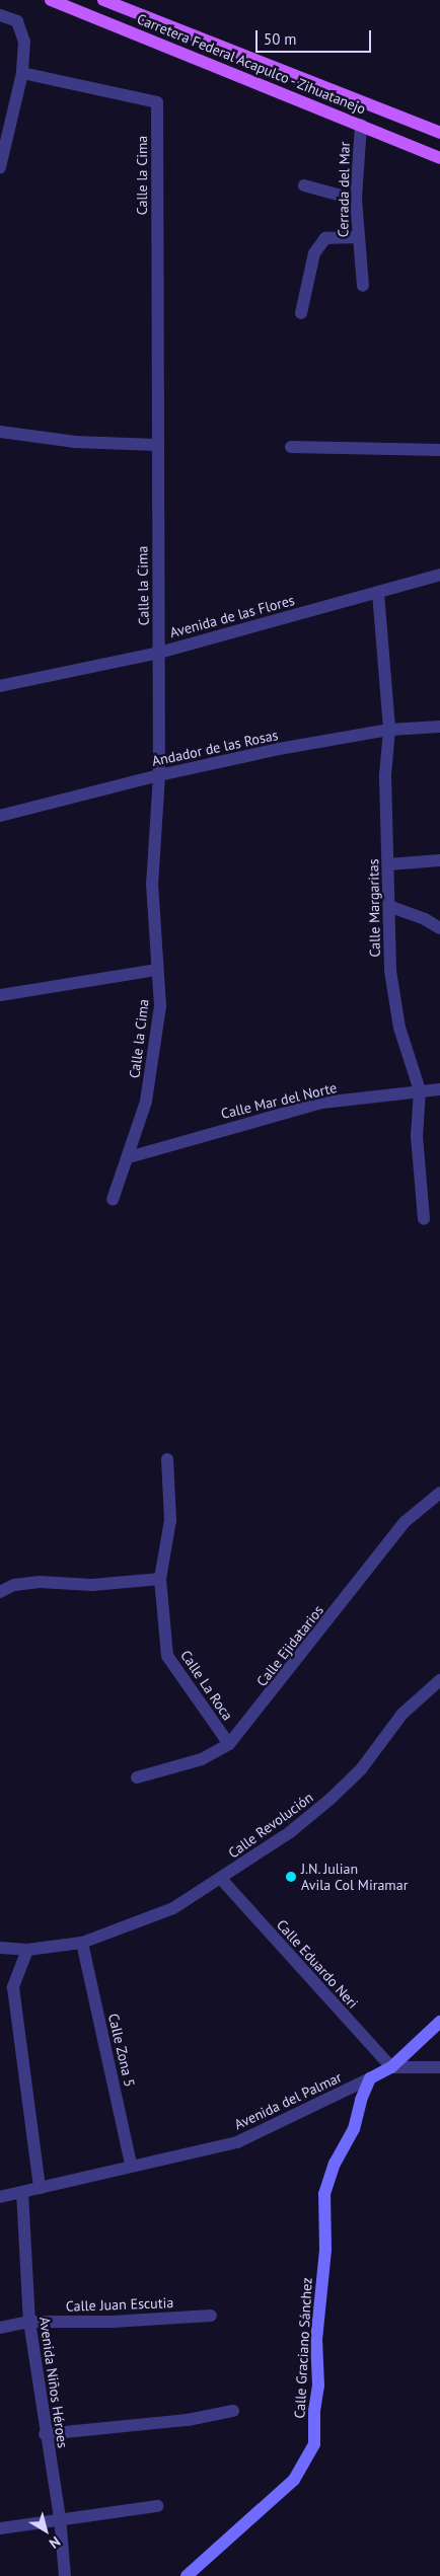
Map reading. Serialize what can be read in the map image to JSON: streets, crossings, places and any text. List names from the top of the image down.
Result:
{
  "streets": {
    "main road": ["Carretera Federal Acapulco - Zihuatanejo"],
    "street": [
      "Calle la Cima",
      "Cerrada del Mar",
      "Avenida de las Flores",
      "Andador de las Rosas",
      "Calle Margaritas",
      "Calle Mar del Norte",
      "Calle Ejidatarios",
      "Calle La Roca",
      "Calle Revolución",
      "Calle Eduardo Neri",
      "Calle Zona 5",
      "Avenida del Palmar",
      "Calle Juan Escutia",
      "Calle Graciano Sánchez",
      "Avenida Niños Héroes"
    ]
  },
  "crossings": [
    ["Carretera Federal Acapulco - Zihuatanejo", "Cerrada del Mar"],
    ["Calle la Cima", "Avenida de las Flores"],
    ["Calle la Cima", "Andador de las Rosas"],
    ["Calle la Cima", "Calle Mar del Norte"],
    ["Avenida de las Flores", "Calle Margaritas"],
    ["Andador de las Rosas", "Calle Margaritas"],
    ["Calle Margaritas", "Calle Mar del Norte"],
    ["Calle Ejidatarios", "Calle La Roca"],
    ["Calle Revolución", "Calle Eduardo Neri"],
    ["Calle Revolución", "Calle Zona 5"],
    ["Calle Eduardo Neri", "Avenida del Palmar"],
    ["Calle Zona 5", "Avenida del Palmar"],
    ["Avenida del Palmar", "Calle Graciano Sánchez"],
    ["Avenida del Palmar", "Avenida Niños Héroes"],
    ["Calle Juan Escutia", "Avenida Niños Héroes"]
  ],
  "places": ["J.N. Julian Avila Col Miramar"],
  "scale_bar": "50 m",
  "north": "bottom right"
}
